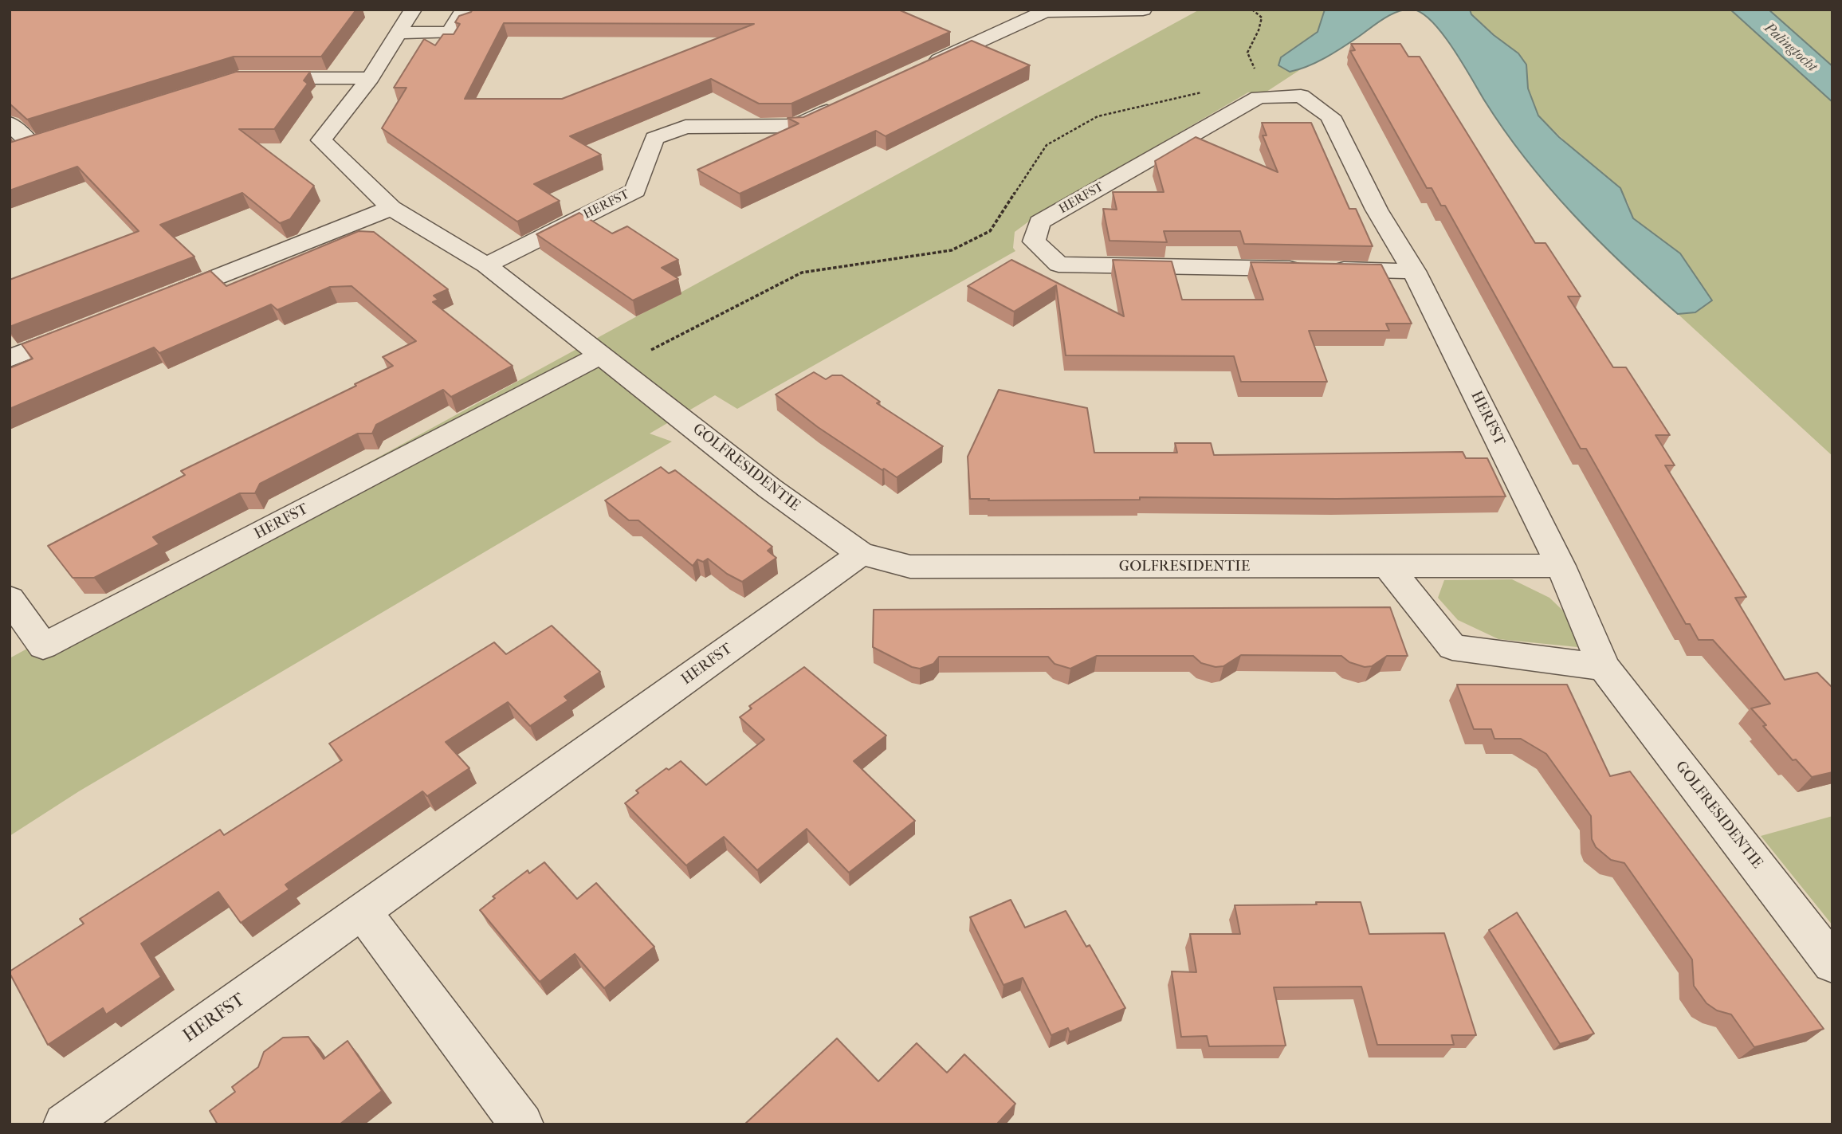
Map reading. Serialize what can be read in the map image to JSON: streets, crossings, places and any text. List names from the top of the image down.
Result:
{
  "streets": {
    "street": ["HERFST", "GOLFRESIDENTIE"]
  },
  "crossings": [
    ["HERFST", "GOLFRESIDENTIE"]
  ],
  "water": ["Palingtocht"]
}
